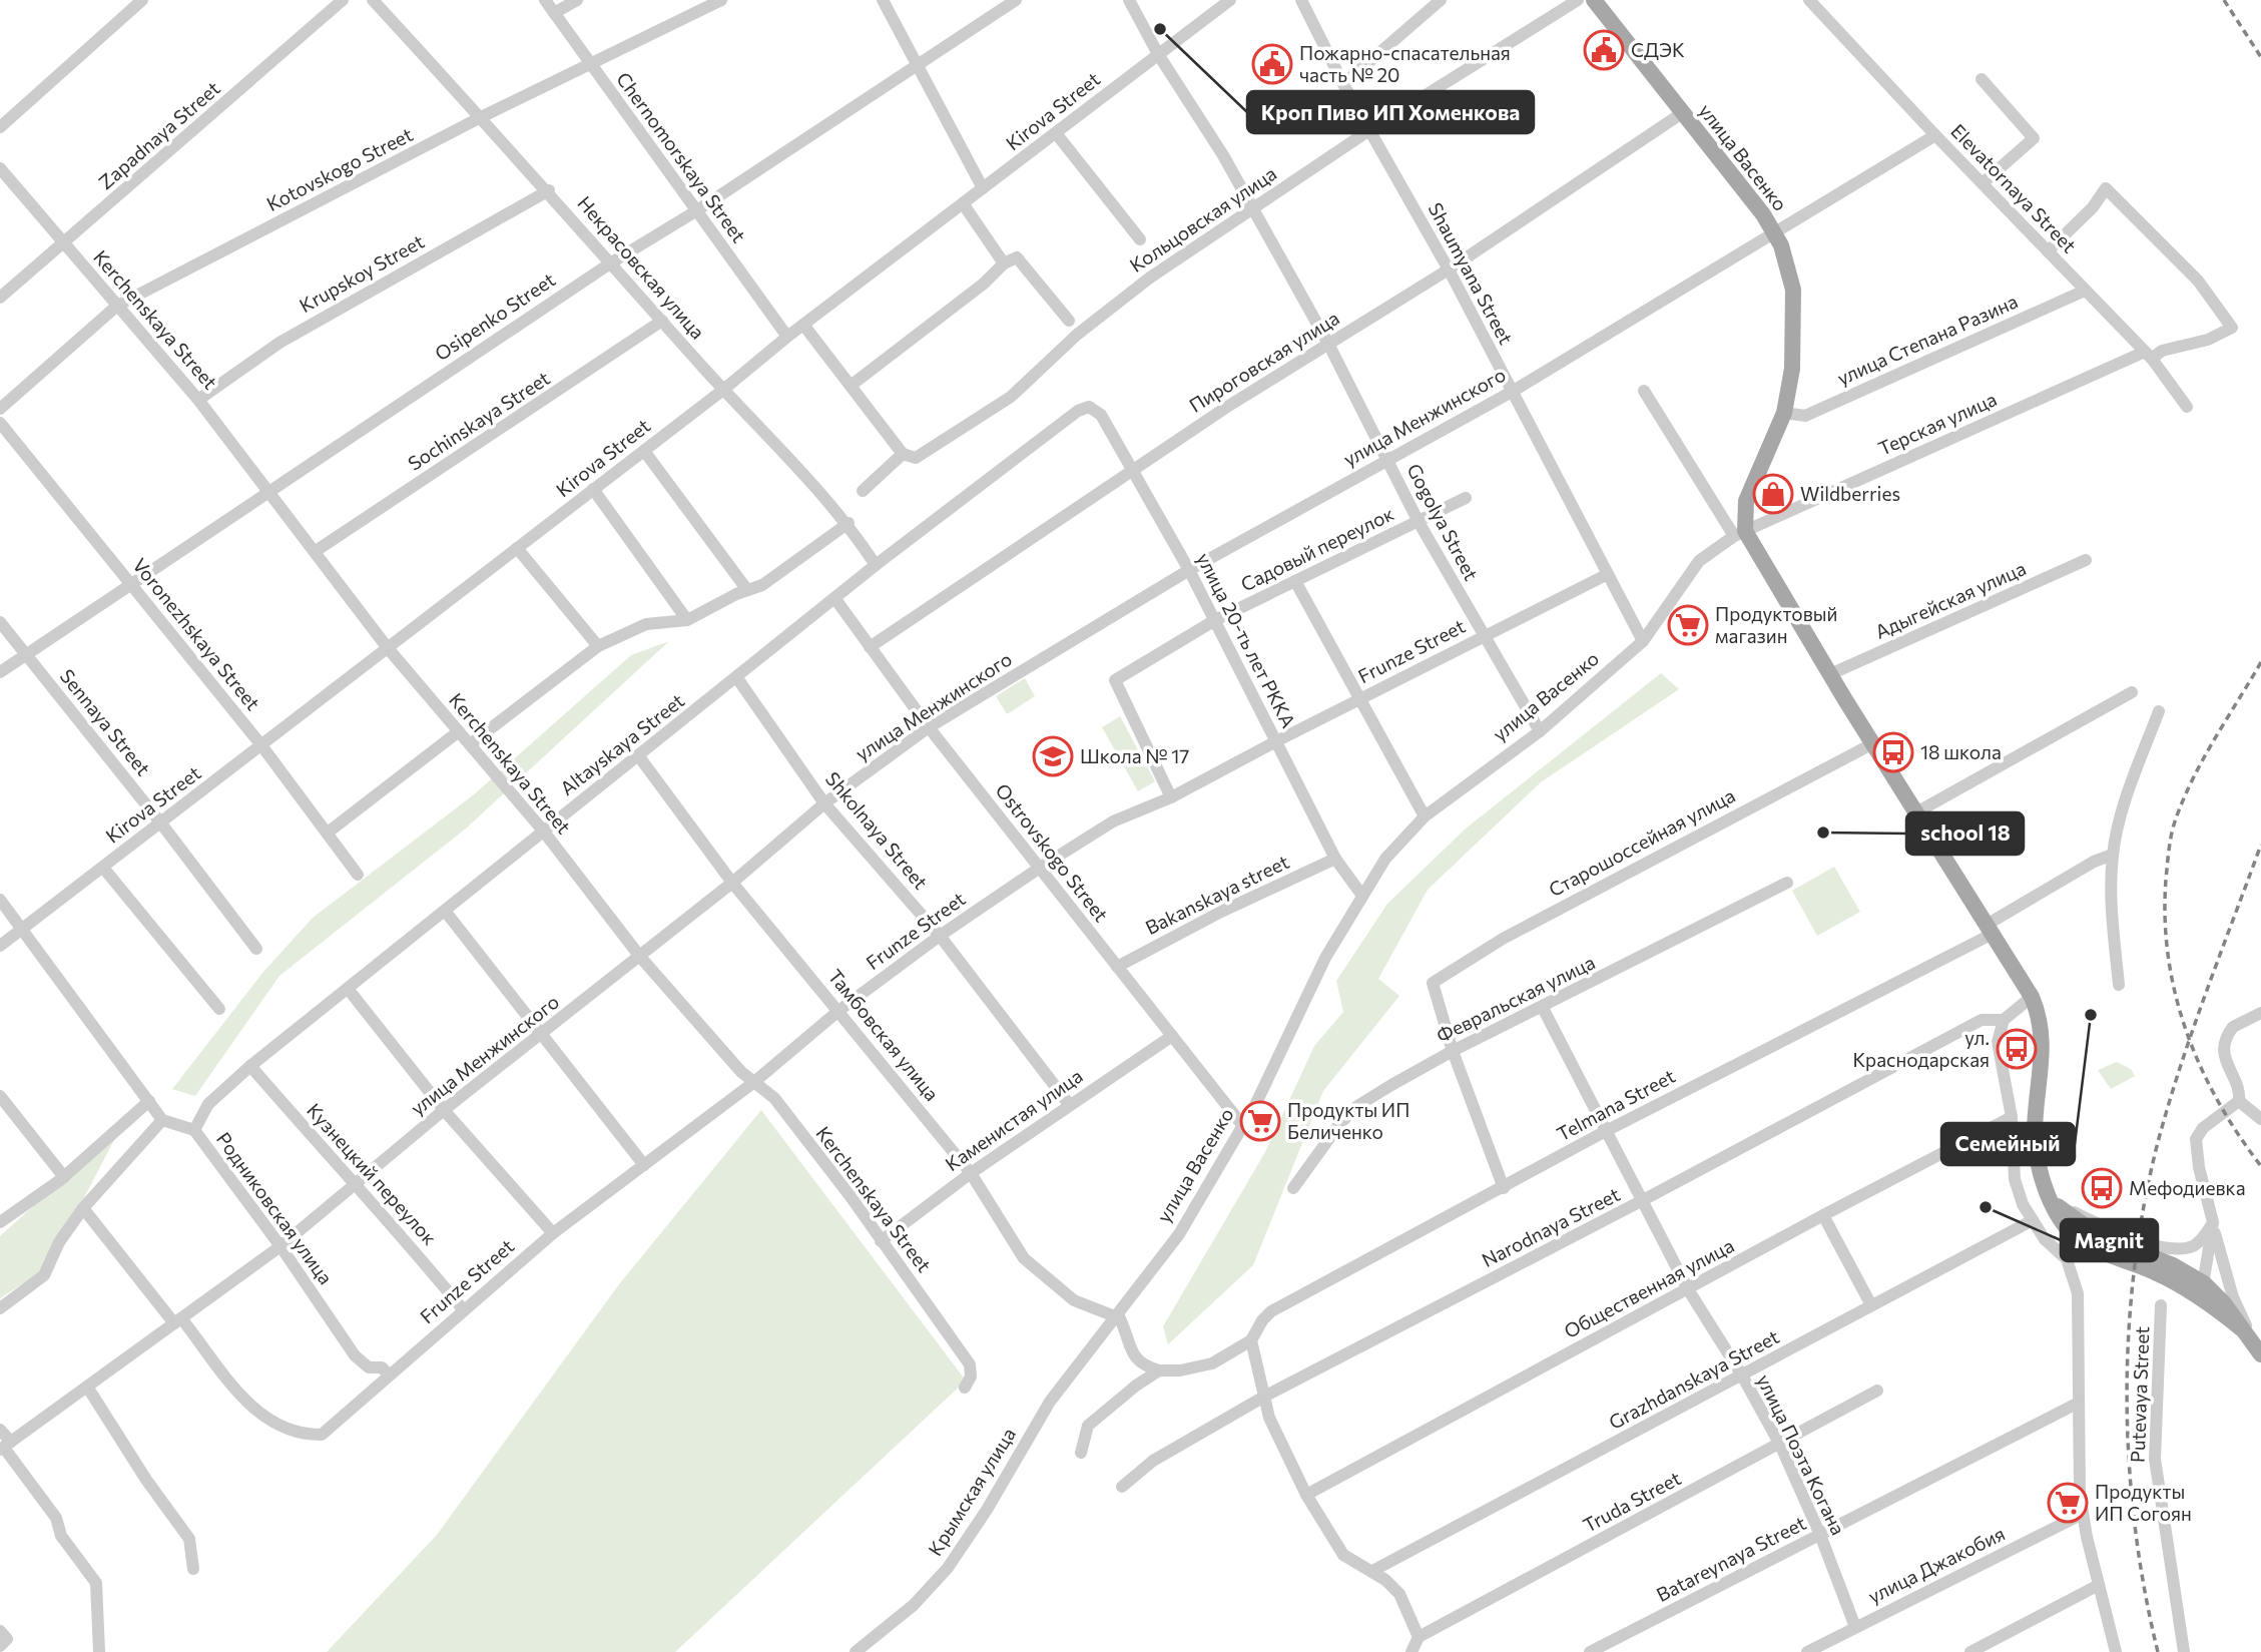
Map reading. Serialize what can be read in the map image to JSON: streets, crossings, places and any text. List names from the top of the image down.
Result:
{
  "streets": {
    "main road": ["улица Васенко"],
    "street": [
      "Kirova Street",
      "Zapadnaya Street",
      "Chernomorskaya Street",
      "Kotovskogo Street",
      "Elevatornaya Street",
      "Кольцовская улица",
      "Некрасовская улица",
      "Krupskoy Street",
      "Shaumyana Street",
      "Osipenko Street",
      "Kerchenskaya Street",
      "улица Степана Разина",
      "Пироговская улица",
      "улица Менжинского",
      "Sochinskaya Street",
      "Терская улица",
      "Gogolya Street",
      "Садовый переулок",
      "Адыгейская улица",
      "Voronezhskaya Street",
      "улица 20-ть лет РККА",
      "Frunze Street",
      "Sennaya Street",
      "Altayskaya Street",
      "Shkolnaya Street",
      "Старошоссейная улица",
      "Ostrovskogo Street",
      "Bakanskaya street",
      "Февральская улица",
      "Тамбовская улица",
      "Telmana Street",
      "Каменистая улица",
      "Кузнецкий переулок",
      "Родниковская улица",
      "Narodnaya Street",
      "Общественная улица",
      "Grazhdanskaya Street",
      "Putevaya Street",
      "улица Поэта Когана",
      "Крымская улица",
      "Truda Street",
      "Batareynaya Street",
      "улица Джакобия"
    ]
  },
  "crossings": [
    ["Kirova Street", "Chernomorskaya Street"],
    ["Kirova Street", "Некрасовская улица"],
    ["Kirova Street", "Kerchenskaya Street"],
    ["Kirova Street", "Gogolya Street"],
    ["Kirova Street", "Voronezhskaya Street"],
    ["Kirova Street", "Sennaya Street"],
    ["Zapadnaya Street", "Kerchenskaya Street"],
    ["Chernomorskaya Street", "Kotovskogo Street"],
    ["Chernomorskaya Street", "Osipenko Street"],
    ["улица Васенко", "Shaumyana Street"],
    ["улица Васенко", "улица Степана Разина"],
    ["улица Васенко", "Пироговская улица"],
    ["улица Васенко", "улица Менжинского"],
    ["улица Васенко", "Терская улица"],
    ["улица Васенко", "Gogolya Street"],
    ["улица Васенко", "улица 20-ть лет РККА"],
    ["улица Васенко", "Ostrovskogo Street"],
    ["улица Васенко", "Тамбовская улица"],
    ["улица Васенко", "Крымская улица"],
    ["Kotovskogo Street", "Некрасовская улица"],
    ["Kotovskogo Street", "Kerchenskaya Street"],
    ["Elevatornaya Street", "улица Степана Разина"],
    ["Elevatornaya Street", "улица Менжинского"],
    ["Elevatornaya Street", "Терская улица"],
    ["Кольцовская улица", "Shaumyana Street"],
    ["Кольцовская улица", "Gogolya Street"],
    ["Некрасовская улица", "Krupskoy Street"],
    ["Некрасовская улица", "Osipenko Street"],
    ["Некрасовская улица", "Sochinskaya Street"],
    ["Некрасовская улица", "Altayskaya Street"],
    ["Krupskoy Street", "Kerchenskaya Street"],
    ["Shaumyana Street", "Пироговская улица"],
    ["Shaumyana Street", "улица Менжинского"],
    ["Shaumyana Street", "Frunze Street"],
    ["Osipenko Street", "Kerchenskaya Street"],
    ["Osipenko Street", "Voronezhskaya Street"],
    ["Osipenko Street", "Sennaya Street"],
    ["Kerchenskaya Street", "улица Менжинского"],
    ["Kerchenskaya Street", "Sochinskaya Street"],
    ["Kerchenskaya Street", "Frunze Street"],
    ["Kerchenskaya Street", "Altayskaya Street"],
    ["Kerchenskaya Street", "Каменистая улица"],
    ["Пироговская улица", "Gogolya Street"],
    ["Пироговская улица", "улица 20-ть лет РККА"],
    ["Пироговская улица", "Ostrovskogo Street"],
    ["улица Менжинского", "Gogolya Street"],
    ["улица Менжинского", "улица 20-ть лет РККА"],
    ["улица Менжинского", "Frunze Street"],
    ["улица Менжинского", "Shkolnaya Street"],
    ["улица Менжинского", "Ostrovskogo Street"],
    ["улица Менжинского", "Тамбовская улица"],
    ["улица Менжинского", "Кузнецкий переулок"],
    ["улица Менжинского", "Родниковская улица"],
    ["Gogolya Street", "Садовый переулок"],
    ["Gogolya Street", "Frunze Street"],
    ["Садовый переулок", "улица 20-ть лет РККА"],
    ["Садовый переулок", "Frunze Street"],
    ["улица 20-ть лет РККА", "Frunze Street"],
    ["улица 20-ть лет РККА", "Altayskaya Street"],
    ["улица 20-ть лет РККА", "Bakanskaya street"],
    ["Frunze Street", "Shkolnaya Street"],
    ["Frunze Street", "Ostrovskogo Street"],
    ["Frunze Street", "Тамбовская улица"],
    ["Frunze Street", "Кузнецкий переулок"],
    ["Frunze Street", "Родниковская улица"],
    ["Altayskaya Street", "Shkolnaya Street"],
    ["Altayskaya Street", "Ostrovskogo Street"],
    ["Altayskaya Street", "Тамбовская улица"],
    ["Altayskaya Street", "Кузнецкий переулок"],
    ["Altayskaya Street", "Родниковская улица"],
    ["Shkolnaya Street", "Каменистая улица"],
    ["Старошоссейная улица", "Февральская улица"],
    ["Ostrovskogo Street", "Bakanskaya street"],
    ["Ostrovskogo Street", "Каменистая улица"],
    ["Февральская улица", "улица Поэта Когана"],
    ["Тамбовская улица", "Каменистая улица"],
    ["Telmana Street", "улица Поэта Когана"],
    ["Narodnaya Street", "улица Поэта Когана"],
    ["Общественная улица", "улица Поэта Когана"],
    ["Grazhdanskaya Street", "улица Поэта Когана"],
    ["улица Поэта Когана", "Truda Street"],
    ["улица Поэта Когана", "Batareynaya Street"],
    ["улица Поэта Когана", "улица Джакобия"]
  ],
  "places": {
    "other": [
      "Кроп Пиво ИП Хоменкова",
      "school 18",
      "Семейный",
      "Magnit"
    ],
    "public building": ["СДЭК", "Пожарно-спасательная часть № 20"],
    "shop": ["Wildberries"],
    "supermarket": ["Продуктовый магазин", "Продукты ИП Беличенко", "Продукты ИП Согоян"],
    "bus stop": ["18 школа", "ул. Краснодарская", "Мефодиевка"],
    "school or university": ["Школа № 17"]
  }
}
